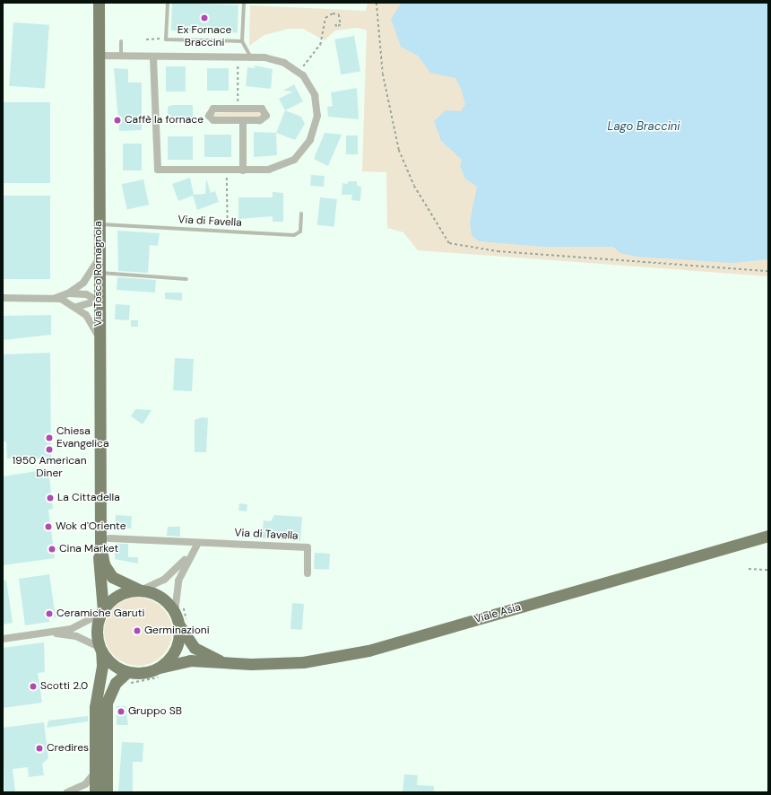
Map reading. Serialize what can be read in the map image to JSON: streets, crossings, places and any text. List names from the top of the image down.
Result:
{
  "streets": {
    "main road": ["Via Tosco Romagnola", "Viale Asia"],
    "street": ["Via di Tavella"],
    "lane": ["Via di Favella"]
  },
  "crossings": [
    ["Via di Favella", "Via Tosco Romagnola"],
    ["Via Tosco Romagnola", "Via di Tavella"]
  ],
  "water": ["Lago Braccini"],
  "places": [
    "Ex Fornace Braccini",
    "Caffè la fornace",
    "Chiesa Evangelica",
    "1950 American Diner",
    "La Cittadella",
    "Wok d'Oriente",
    "Cina Market",
    "Ceramiche Garuti",
    "Germinazioni",
    "Scotti 2.0",
    "Gruppo SB",
    "Credires"
  ]
}
